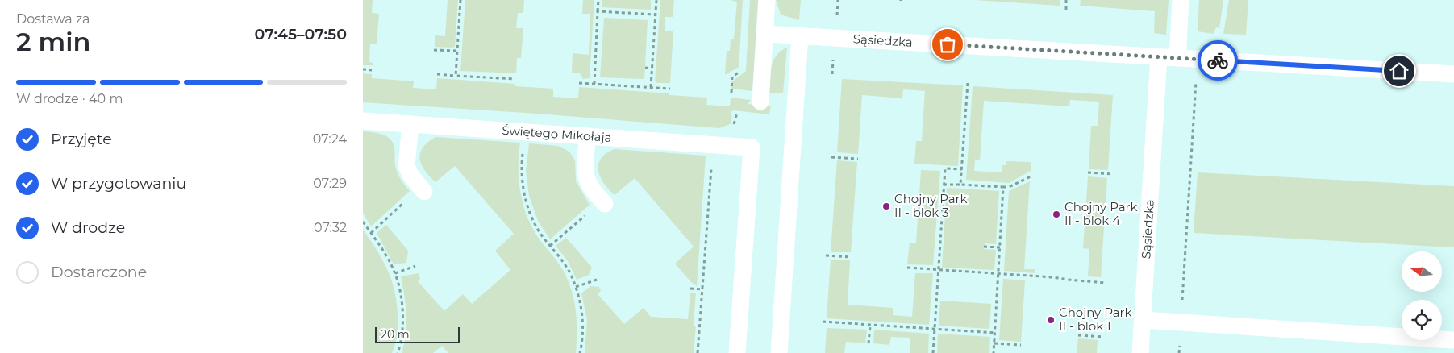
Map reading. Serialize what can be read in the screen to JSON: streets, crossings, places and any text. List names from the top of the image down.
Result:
{
  "streets": {
    "lane": ["Sąsiedzka", "Świętego Mikołaja"]
  },
  "places": ["Chojny Park II - blok 3", "Chojny Park II - blok 4", "Chojny Park II - blok 1"],
  "scale_bar": "20 m",
  "north": "left",
  "page": {
    "heading": ["2 min", "Dostawa za", "07:45–07:50"],
    "bar": "W drodze · 40 m",
    "list": [
      ["Przyjęte", "07:24"],
      ["W przygotowaniu", "07:29"],
      ["W drodze", "07:32"],
      "Dostarczone"
    ],
    "scale": "20 m"
  }
}
